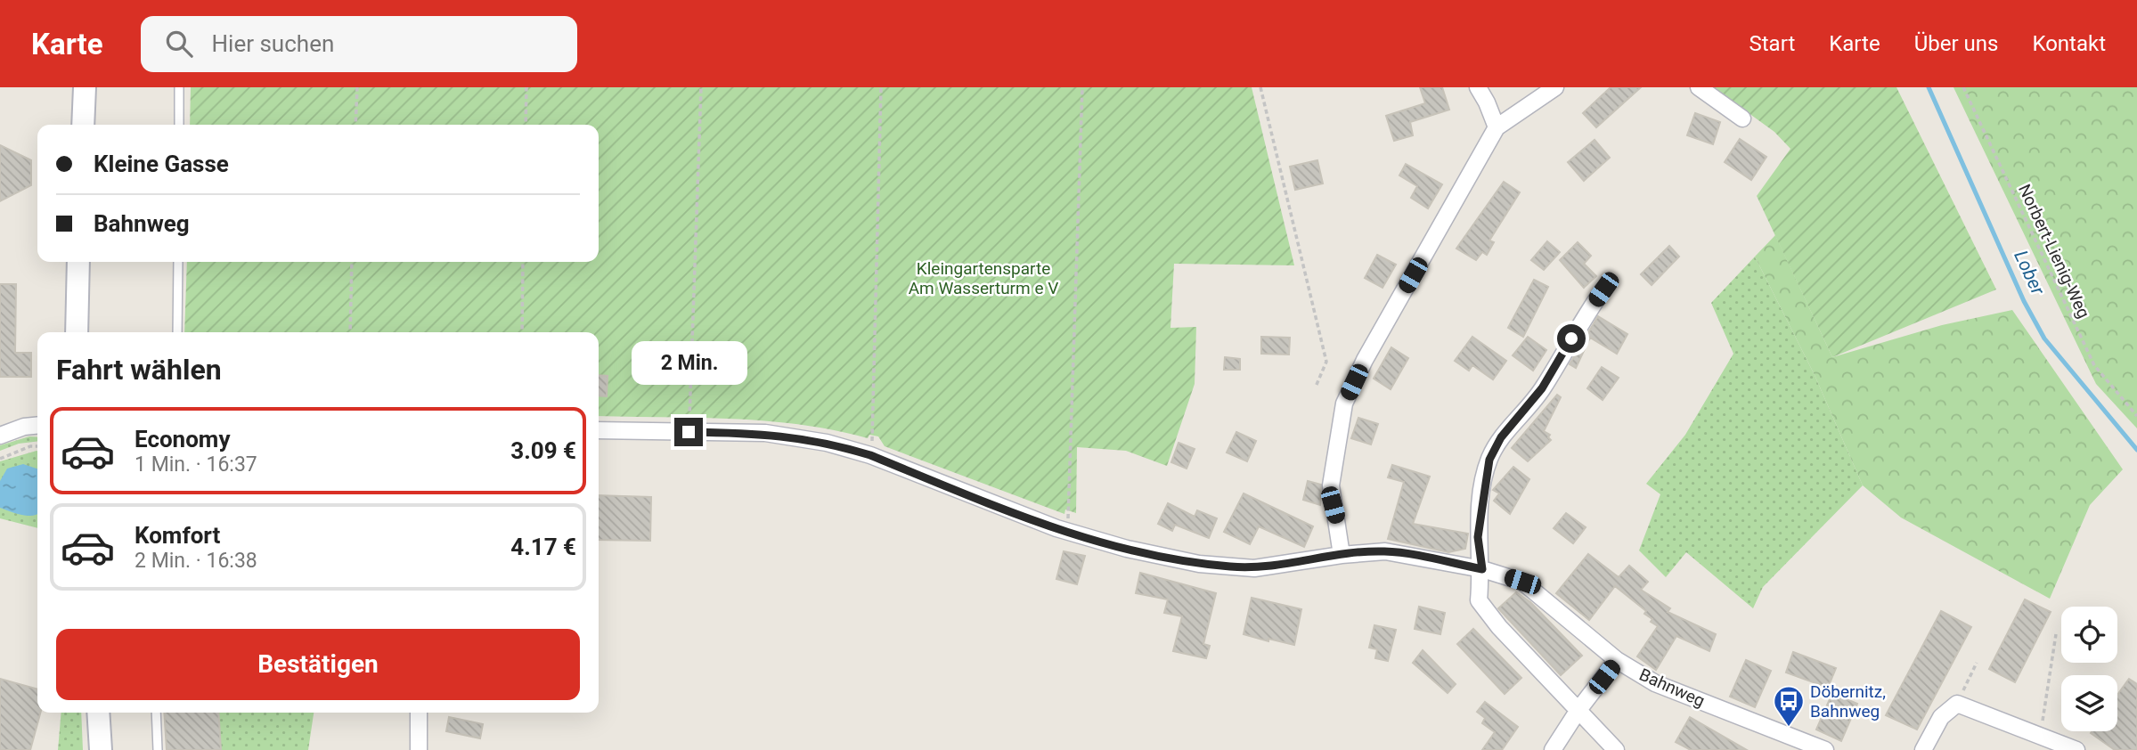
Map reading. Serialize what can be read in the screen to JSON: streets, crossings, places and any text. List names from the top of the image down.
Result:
{
  "streets": {
    "street": ["Bahnweg"],
    "path": ["Norbert-Lienig-Weg"]
  },
  "water": ["Lober"],
  "parks": ["Kleingartensparte Am Wasserturm e V"],
  "places": {
    "bus stop": ["Döbernitz, Bahnweg"]
  },
  "page": {
    "header": "Karte",
    "search": "Hier suchen",
    "nav": [
      "Start",
      "Karte",
      "Über uns",
      "Kontakt"
    ],
    "banner": ["Kleine Gasse", "Bahnweg"],
    "heading": "Fahrt wählen",
    "bubble": "2 Min.",
    "list": [
      {
        "name": "Economy",
        "note": "1 Min. · 16:37",
        "value": "3.09 €"
      },
      {
        "name": "Komfort",
        "note": "2 Min. · 16:38",
        "value": "4.17 €"
      }
    ],
    "buttons": "Bestätigen"
  }
}
